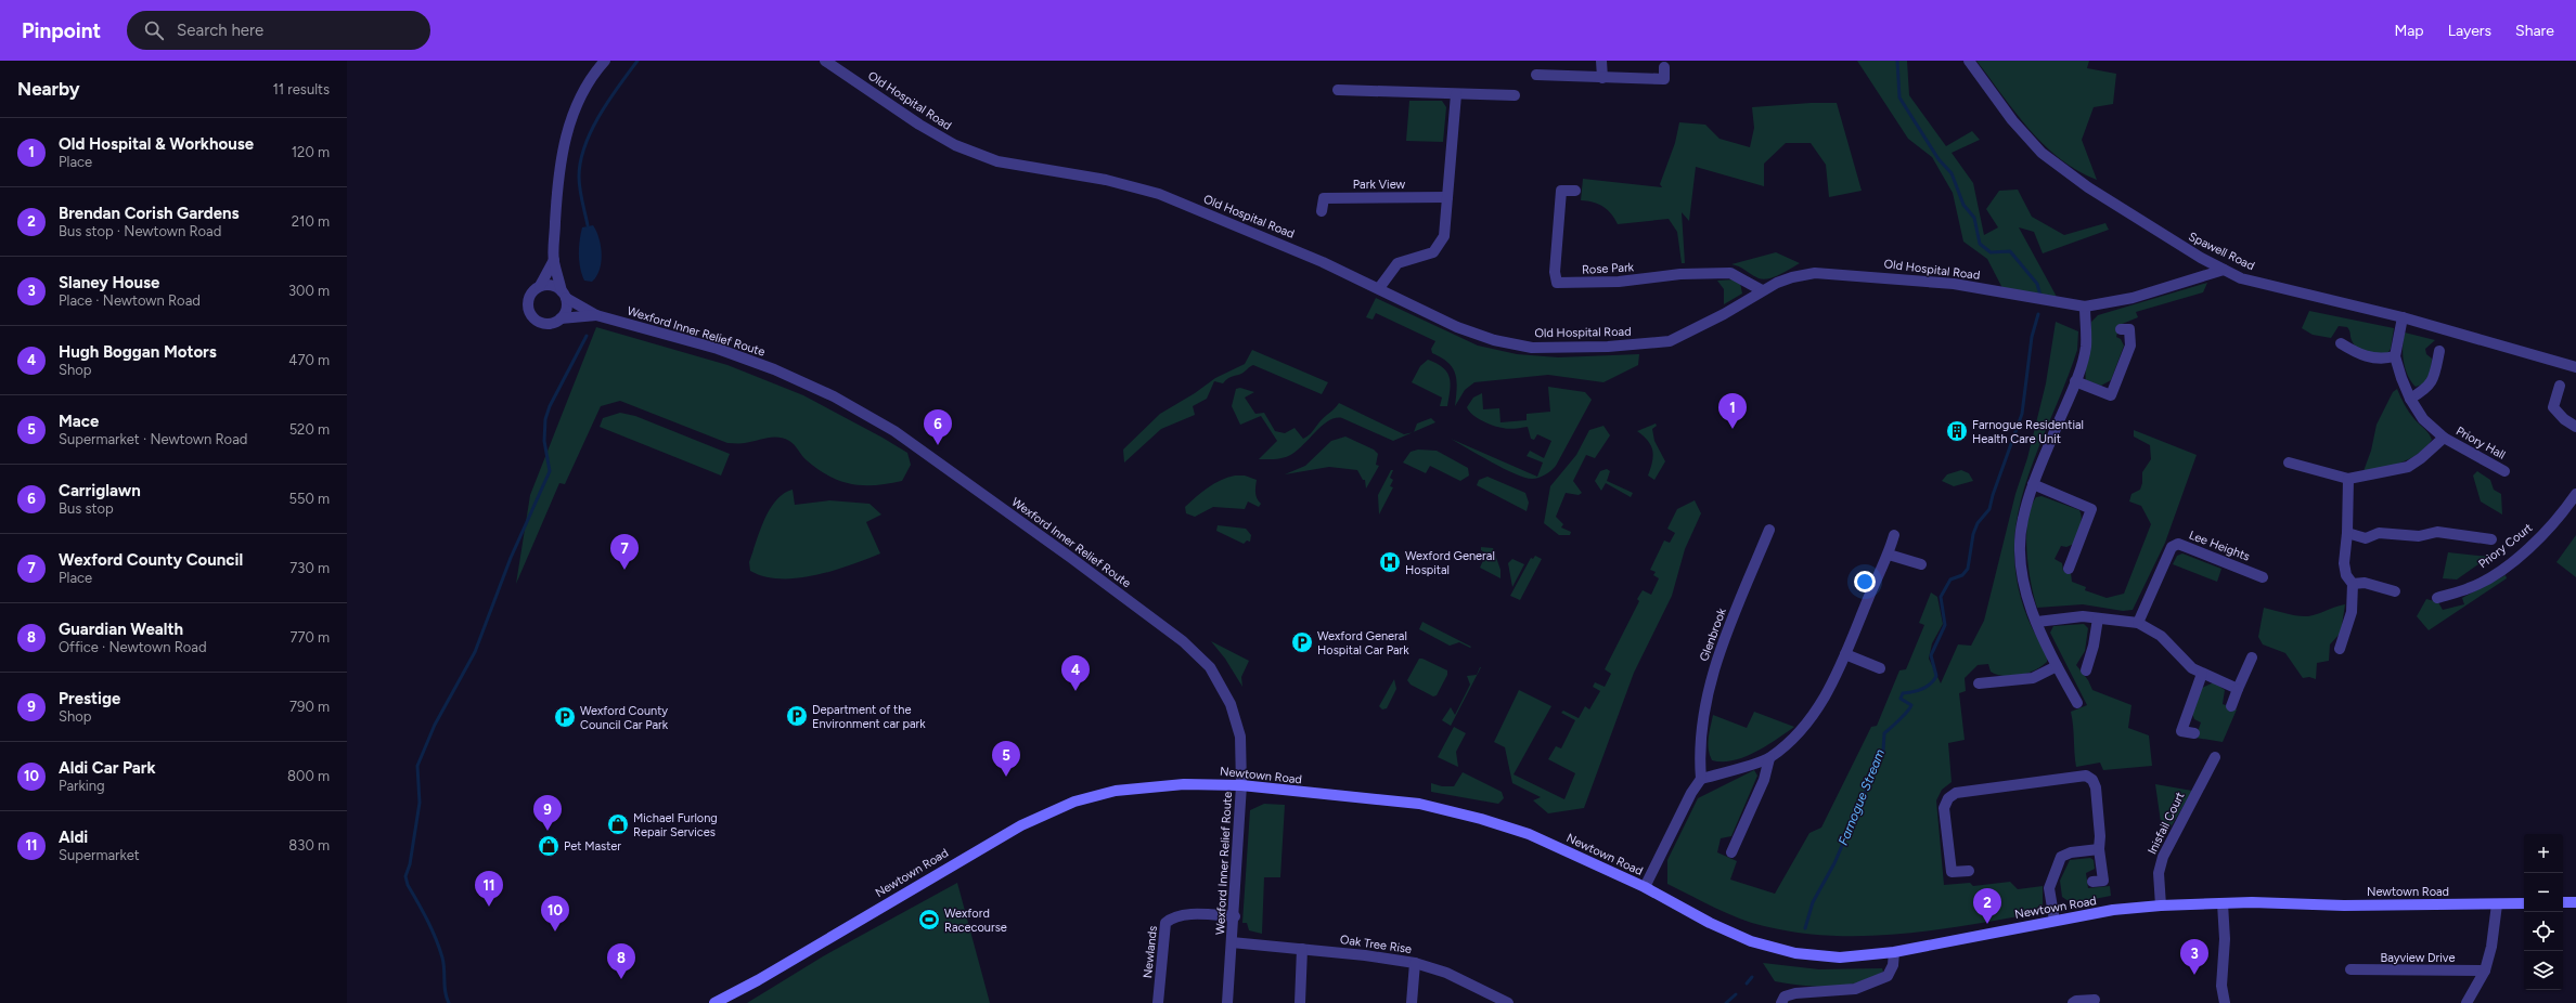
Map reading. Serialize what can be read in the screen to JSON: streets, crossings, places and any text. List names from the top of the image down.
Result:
{
  "streets": {
    "main road": ["Newtown Road"],
    "street": [
      "Old Hospital Road",
      "Park View",
      "Spawell Road",
      "Rose Park",
      "Wexford Inner Relief Route",
      "Priory Hall",
      "Lee Heights",
      "Priory Court",
      "Glenbrook",
      "Inisfail Court",
      "Oak Tree Rise",
      "Newlands",
      "Bayview Drive"
    ]
  },
  "crossings": [
    ["Old Hospital Road", "Spawell Road"],
    ["Old Hospital Road", "Rose Park"],
    ["Wexford Inner Relief Route", "Newtown Road"],
    ["Wexford Inner Relief Route", "Oak Tree Rise"],
    ["Wexford Inner Relief Route", "Newlands"],
    ["Newtown Road", "Inisfail Court"]
  ],
  "water": ["Farnogue Stream"],
  "places": {
    "building": ["Farnogue Residential Health Care Unit"],
    "hospital": ["Wexford General Hospital"],
    "parking": ["Wexford General Hospital Car Park", "Department of the Environment car park", "Wexford County Council Car Park"],
    "shop": ["Michael Furlong Repair Services", "Pet Master"],
    "sports": ["Wexford Racecourse"]
  },
  "page": {
    "header": "Pinpoint",
    "search": "Search here",
    "nav": ["Map", "Layers", "Share"],
    "heading": ["Nearby", "11 results"],
    "list": [
      {
        "mark": "1",
        "name": "Old Hospital & Workhouse",
        "note": "Place",
        "value": "120 m"
      },
      {
        "mark": "2",
        "name": "Brendan Corish Gardens",
        "note": "Bus stop · Newtown Road",
        "value": "210 m"
      },
      {
        "mark": "3",
        "name": "Slaney House",
        "note": "Place · Newtown Road",
        "value": "300 m"
      },
      {
        "mark": "4",
        "name": "Hugh Boggan Motors",
        "note": "Shop",
        "value": "470 m"
      },
      {
        "mark": "5",
        "name": "Mace",
        "note": "Supermarket · Newtown Road",
        "value": "520 m"
      },
      {
        "mark": "6",
        "name": "Carriglawn",
        "note": "Bus stop",
        "value": "550 m"
      },
      {
        "mark": "7",
        "name": "Wexford County Council",
        "note": "Place",
        "value": "730 m"
      },
      {
        "mark": "8",
        "name": "Guardian Wealth",
        "note": "Office · Newtown Road",
        "value": "770 m"
      },
      {
        "mark": "9",
        "name": "Prestige",
        "note": "Shop",
        "value": "790 m"
      },
      {
        "mark": "10",
        "name": "Aldi Car Park",
        "note": "Parking",
        "value": "800 m"
      },
      {
        "mark": "11",
        "name": "Aldi",
        "note": "Supermarket",
        "value": "830 m"
      }
    ],
    "pins": [
      "1",
      "6",
      "7",
      "4",
      "5",
      "9",
      "11",
      "2",
      "10",
      "3",
      "8"
    ],
    "map_buttons": ["+", "−"]
  }
}
